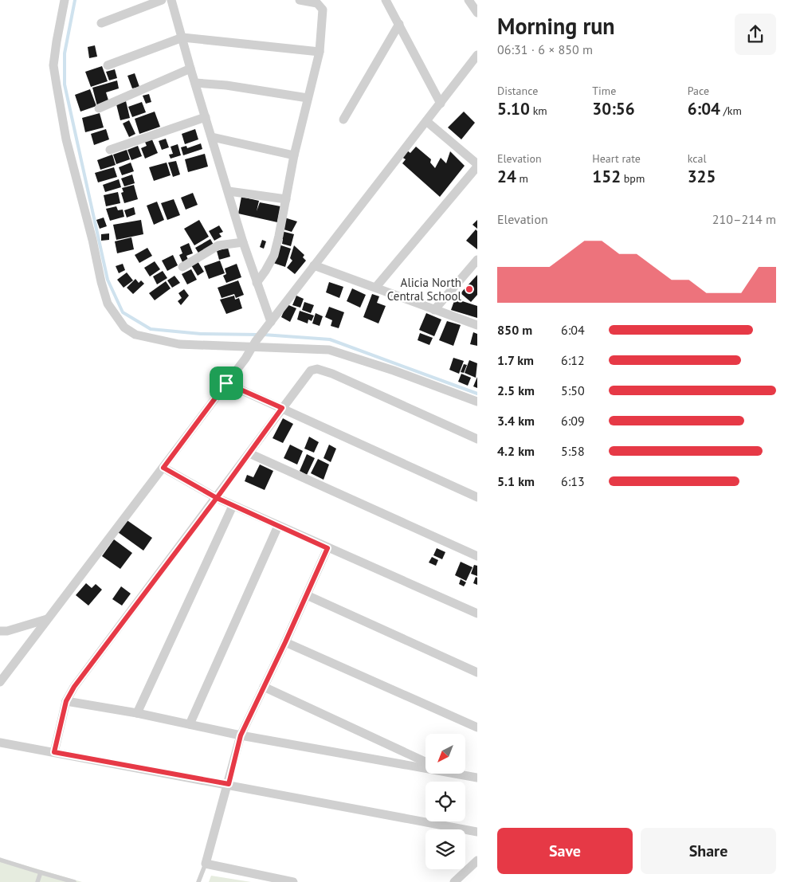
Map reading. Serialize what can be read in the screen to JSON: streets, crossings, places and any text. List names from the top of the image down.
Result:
{
  "places": ["Alicia North Central School"],
  "north": "bottom left",
  "page": {
    "heading": ["Morning run", "06:31 · 6 × 850 m"],
    "stats": [
      ["Distance", "5.10 km"],
      ["Time", "30:56"],
      ["Pace", "6:04 /km"],
      ["Elevation", "24 m"],
      ["Heart rate", "152 bpm"],
      ["kcal", "325"]
    ],
    "chart": ["Elevation", "210–214 m"],
    "list": [
      {
        "name": "850 m",
        "note": "6:04"
      },
      {
        "name": "1.7 km",
        "note": "6:12"
      },
      {
        "name": "2.5 km",
        "note": "5:50"
      },
      {
        "name": "3.4 km",
        "note": "6:09"
      },
      {
        "name": "4.2 km",
        "note": "5:58"
      },
      {
        "name": "5.1 km",
        "note": "6:13"
      }
    ],
    "buttons": ["Save", "Share"]
  }
}
